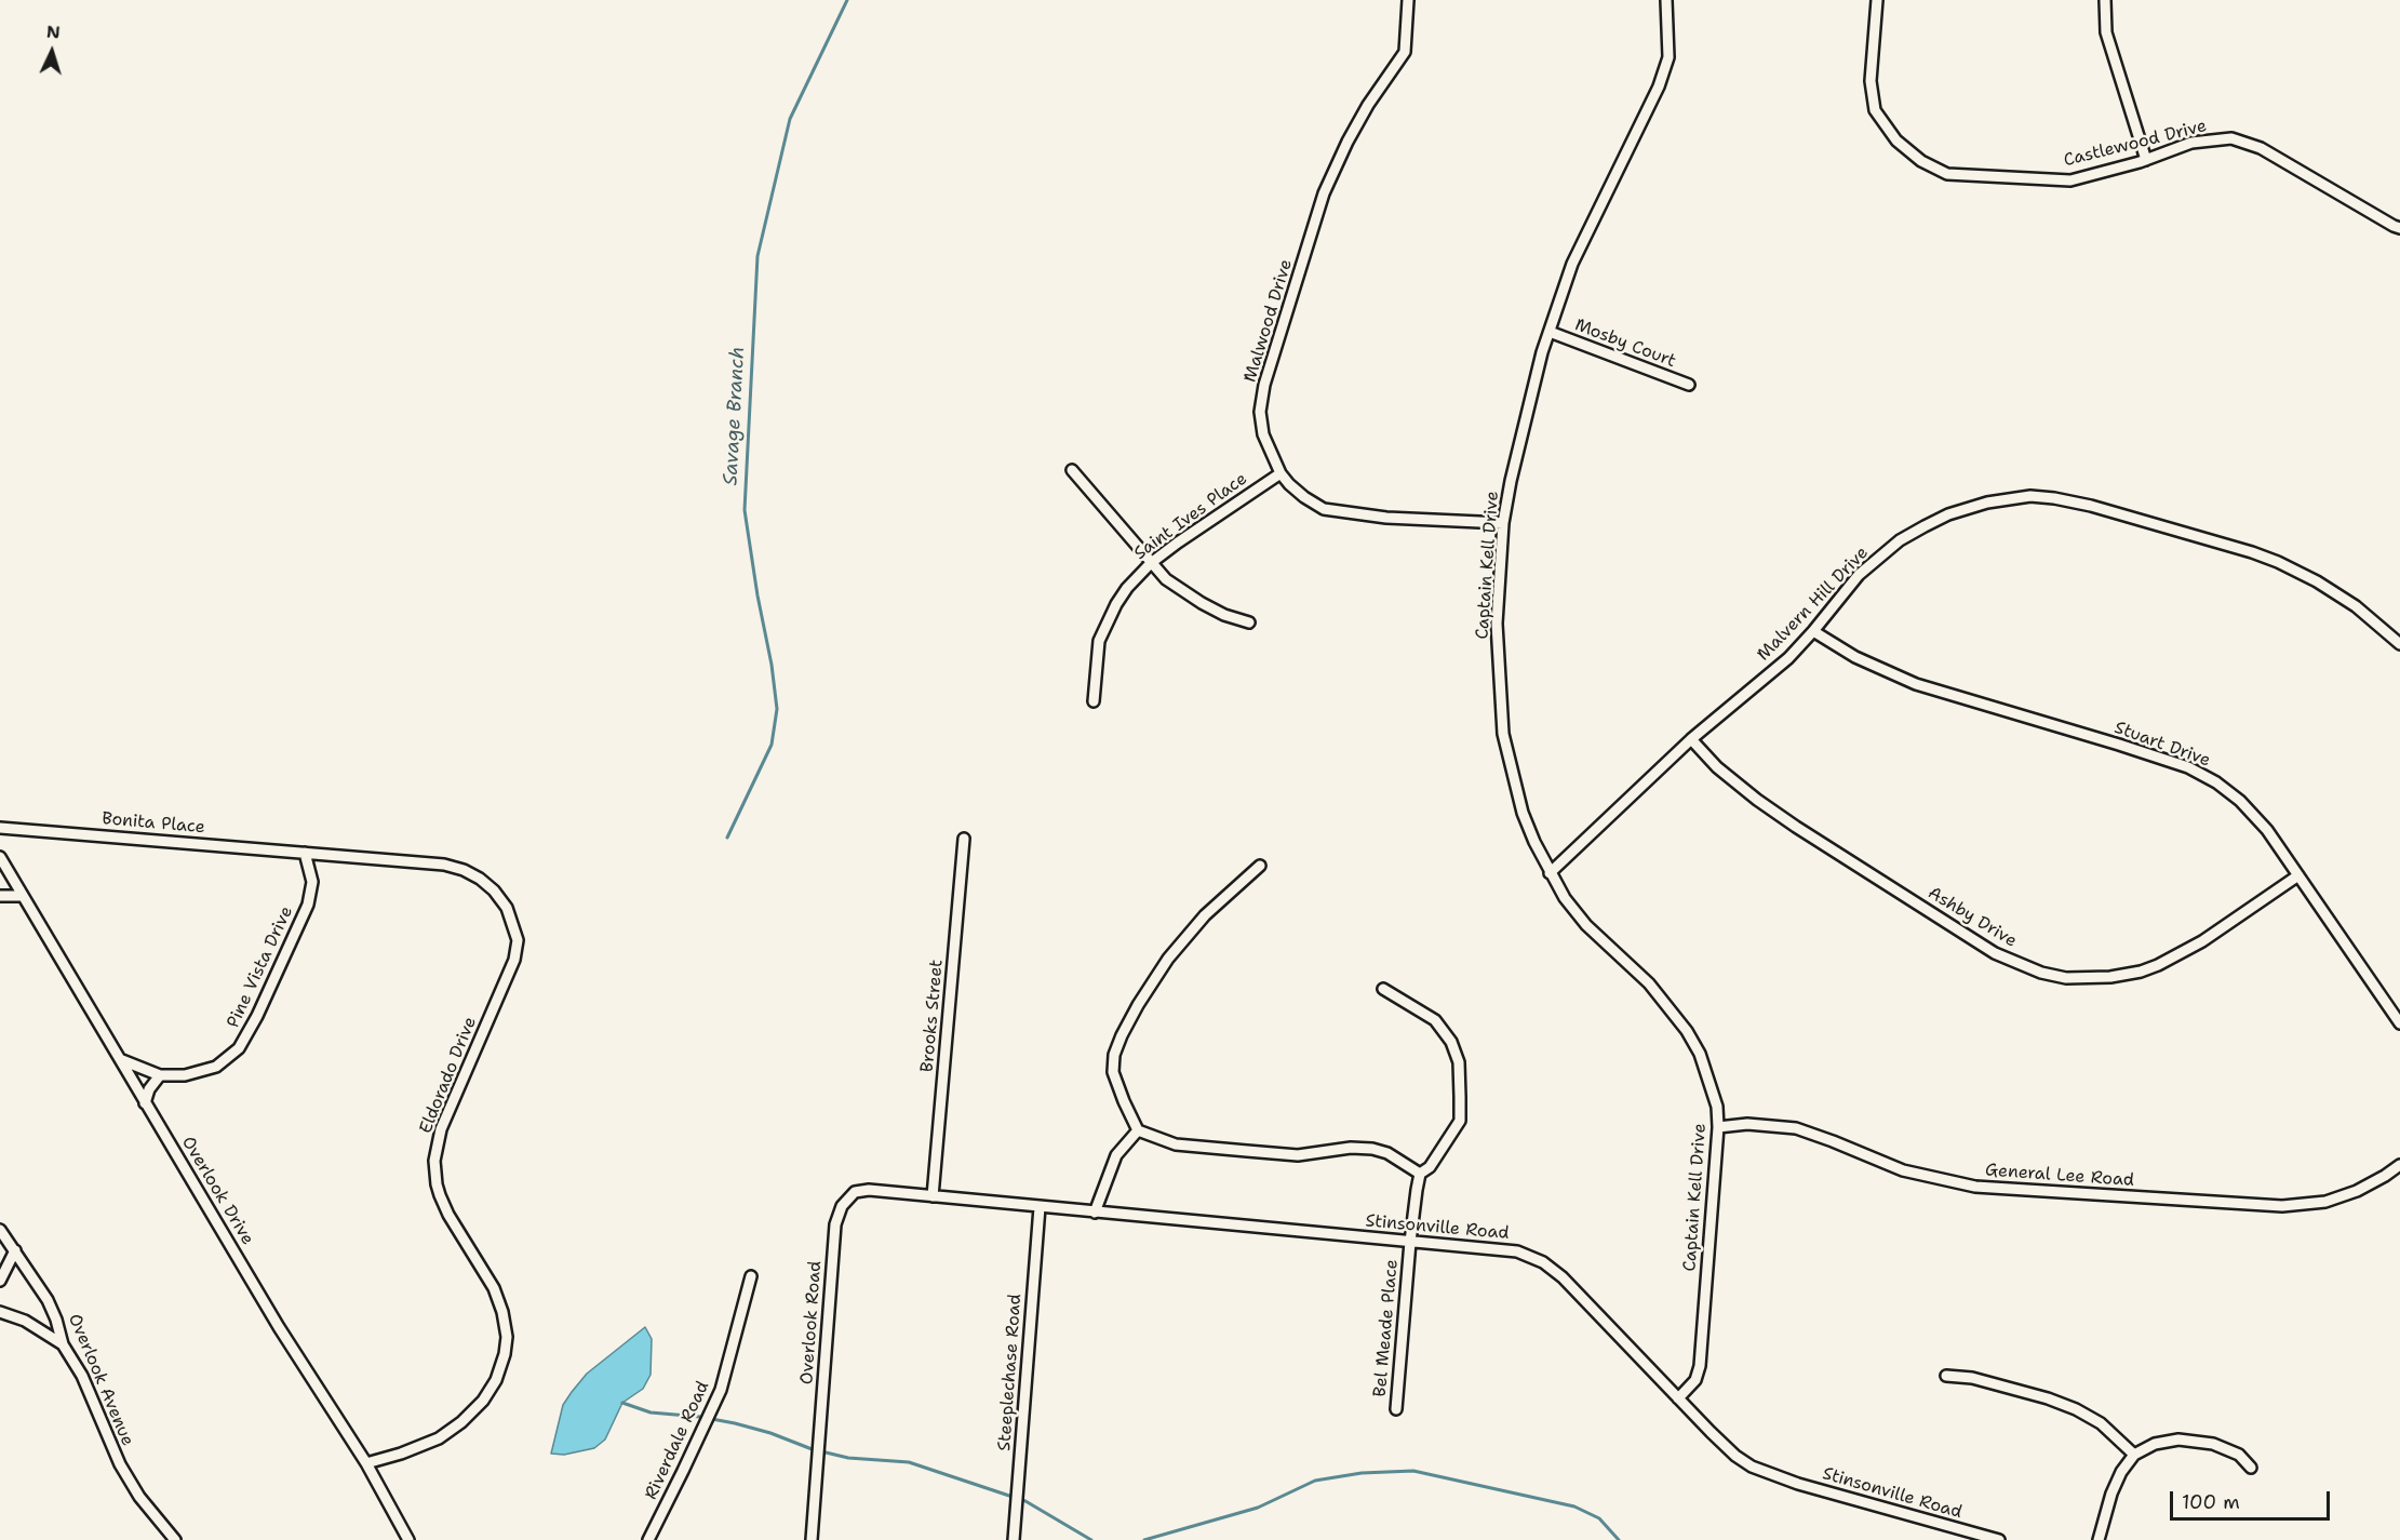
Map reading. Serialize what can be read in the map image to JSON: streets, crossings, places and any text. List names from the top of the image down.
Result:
{
  "streets": {
    "street": [
      "Castlewood Drive",
      "Malwood Drive",
      "Mosby Court",
      "Saint Ives Place",
      "Captain Kell Drive",
      "Malvern Hill Drive",
      "Stuart Drive",
      "Bonita Place",
      "Ashby Drive",
      "Pine Vista Drive",
      "Brooks Street",
      "Eldorado Drive",
      "General Lee Road",
      "Overlook Drive",
      "Stinsonville Road",
      "Overlook Road",
      "Bel Meade Place",
      "Steeplechase Road",
      "Overlook Avenue",
      "Riverdale Road"
    ]
  },
  "crossings": [
    ["Malwood Drive", "Saint Ives Place"],
    ["Malwood Drive", "Captain Kell Drive"],
    ["Mosby Court", "Captain Kell Drive"],
    ["Captain Kell Drive", "Malvern Hill Drive"],
    ["Captain Kell Drive", "General Lee Road"],
    ["Captain Kell Drive", "Stinsonville Road"],
    ["Malvern Hill Drive", "Stuart Drive"],
    ["Malvern Hill Drive", "Ashby Drive"],
    ["Stuart Drive", "Ashby Drive"],
    ["Bonita Place", "Pine Vista Drive"],
    ["Bonita Place", "Eldorado Drive"],
    ["Pine Vista Drive", "Eldorado Drive"],
    ["Pine Vista Drive", "Overlook Drive"],
    ["Brooks Street", "Stinsonville Road"],
    ["Brooks Street", "Overlook Road"],
    ["Eldorado Drive", "Overlook Drive"],
    ["Stinsonville Road", "Overlook Road"],
    ["Stinsonville Road", "Bel Meade Place"],
    ["Stinsonville Road", "Steeplechase Road"]
  ],
  "water": ["Savage Branch"],
  "scale_bar": "100 m",
  "north": "top"
}
